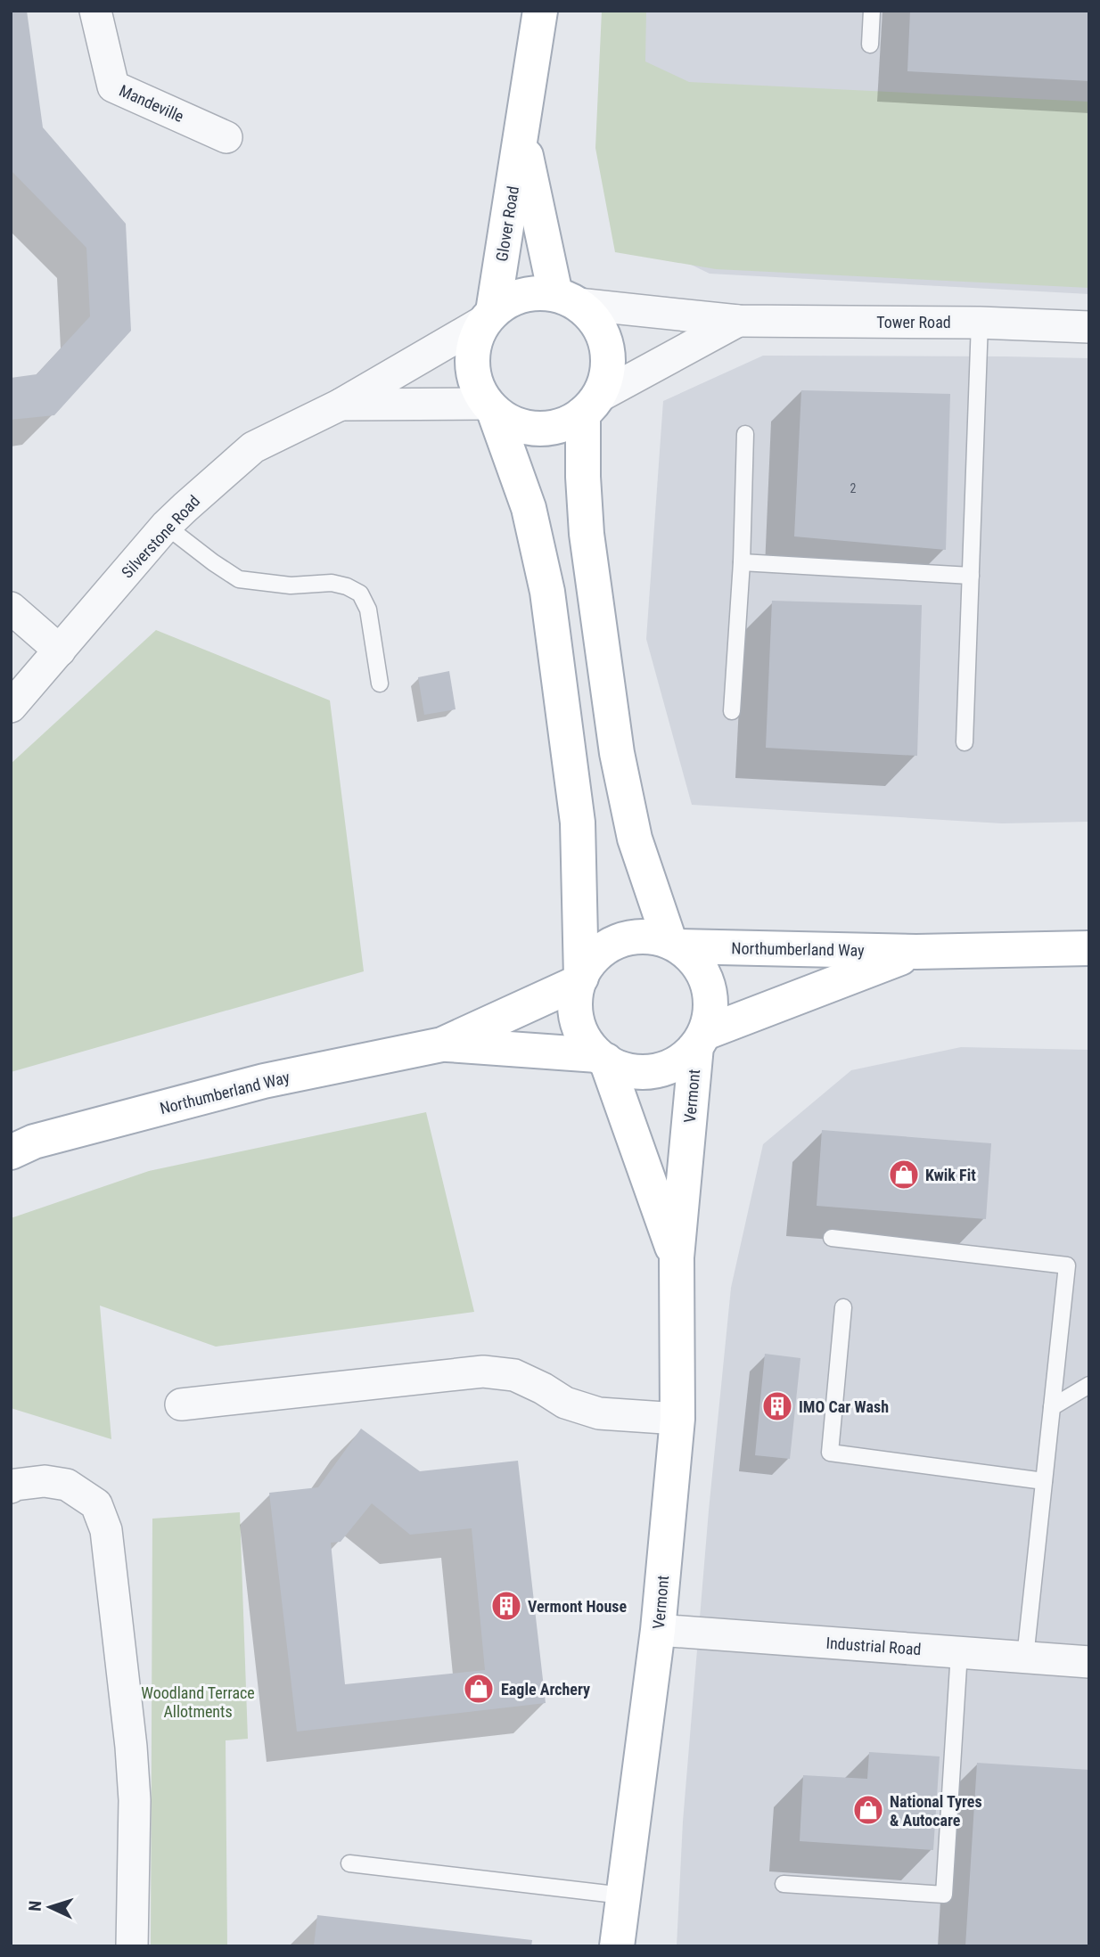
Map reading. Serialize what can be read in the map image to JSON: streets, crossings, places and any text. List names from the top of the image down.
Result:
{
  "streets": {
    "main road": ["Glover Road", "Northumberland Way", "Vermont"],
    "street": [
      "Mandeville",
      "Tower Road",
      "Silverstone Road",
      "Industrial Road"
    ]
  },
  "crossings": [
    ["Glover Road", "Tower Road"],
    ["Glover Road", "Silverstone Road"],
    ["Tower Road", "Silverstone Road"],
    ["Northumberland Way", "Vermont"],
    ["Vermont", "Industrial Road"]
  ],
  "parks": ["Woodland Terrace Allotments"],
  "places": {
    "shop": ["Kwik Fit", "Eagle Archery", "National Tyres & Autocare"],
    "building": ["IMO Car Wash", "Vermont House"]
  },
  "house_numbers": ["2"],
  "north": "left"
}
